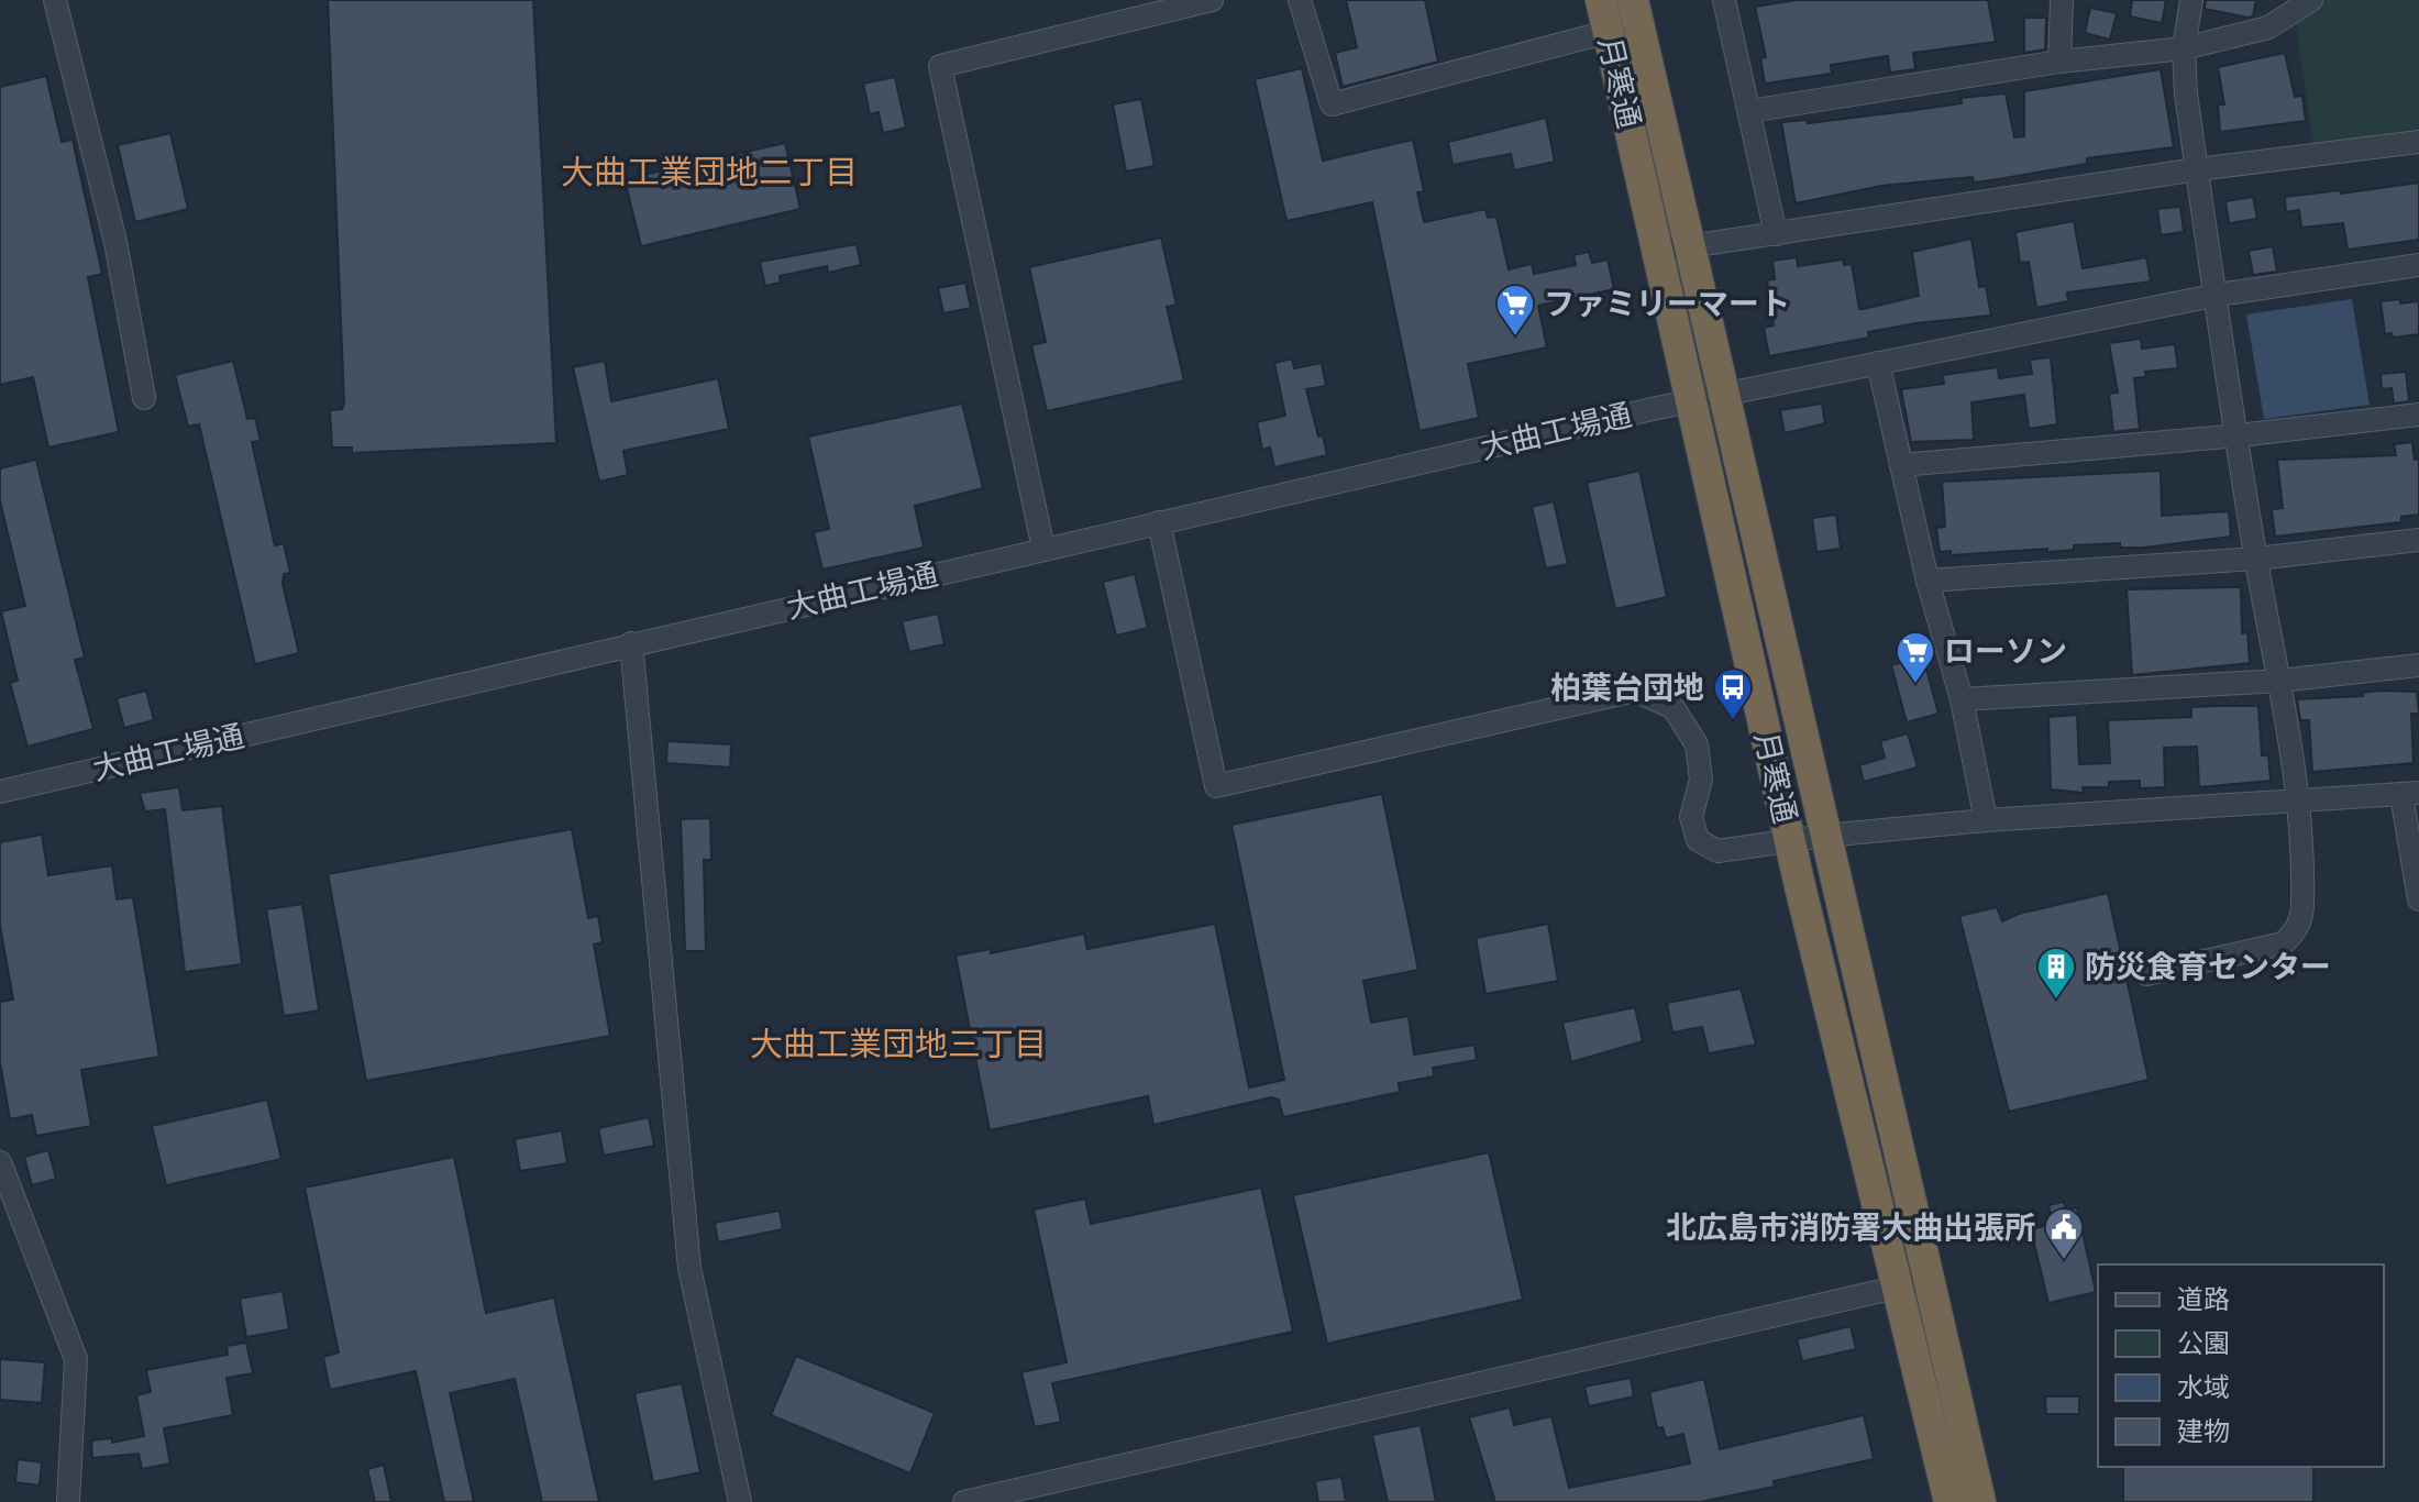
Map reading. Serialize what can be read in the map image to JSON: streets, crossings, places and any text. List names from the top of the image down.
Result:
{
  "streets": {
    "highway": ["月寒通"],
    "street": ["大曲工場通"]
  },
  "crossings": [
    ["月寒通", "大曲工場通"]
  ],
  "districts": ["大曲工業団地二丁目", "大曲工業団地三丁目"],
  "places": {
    "supermarket": ["ファミリーマート", "ローソン"],
    "bus stop": ["柏葉台団地"],
    "building": ["防災食育センター"],
    "public building": ["北広島市消防署大曲出張所"]
  },
  "legend": [
    "道路",
    "公園",
    "水域",
    "建物"
  ]
}
